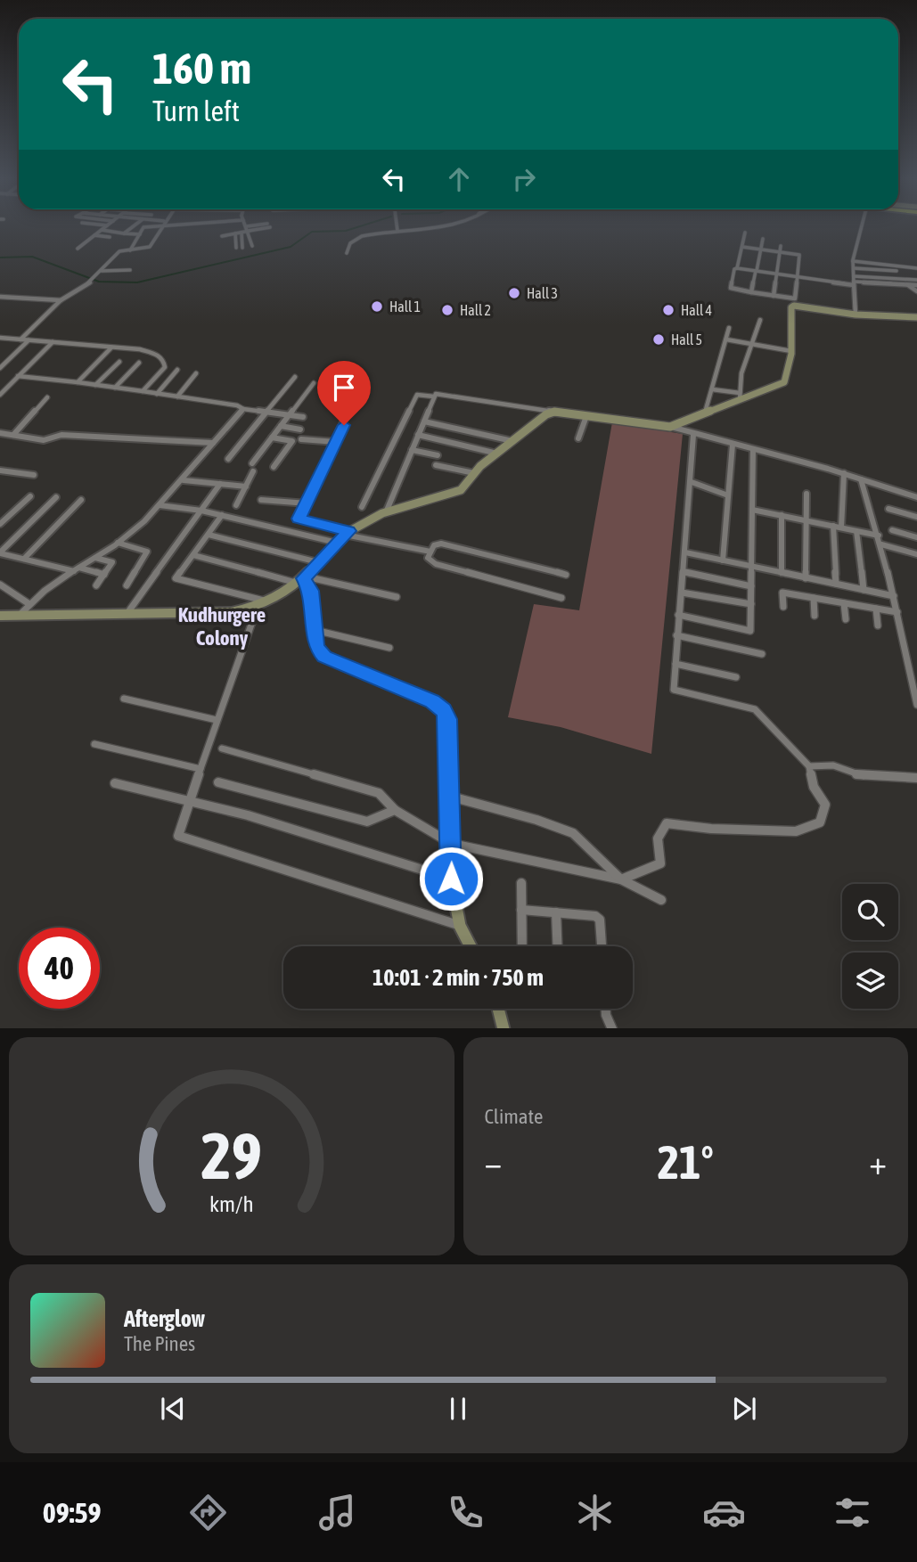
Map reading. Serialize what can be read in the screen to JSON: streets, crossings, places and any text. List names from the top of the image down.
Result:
{
  "districts": ["Kudhurgere Colony"],
  "places": [
    "Hall 3",
    "Hall 1",
    "Hall 2",
    "Hall 4",
    "Hall 5"
  ],
  "page": {
    "turn": ["160 m", "Turn left"],
    "limit": "40",
    "trip": "10:01 · 2 min · 750 m",
    "tile": "Climate",
    "heat": ["−", "21°", "+"],
    "song": ["Afterglow", "The Pines"],
    "tabs": "09:59",
    "gauge": ["29", "km/h"]
  }
}
